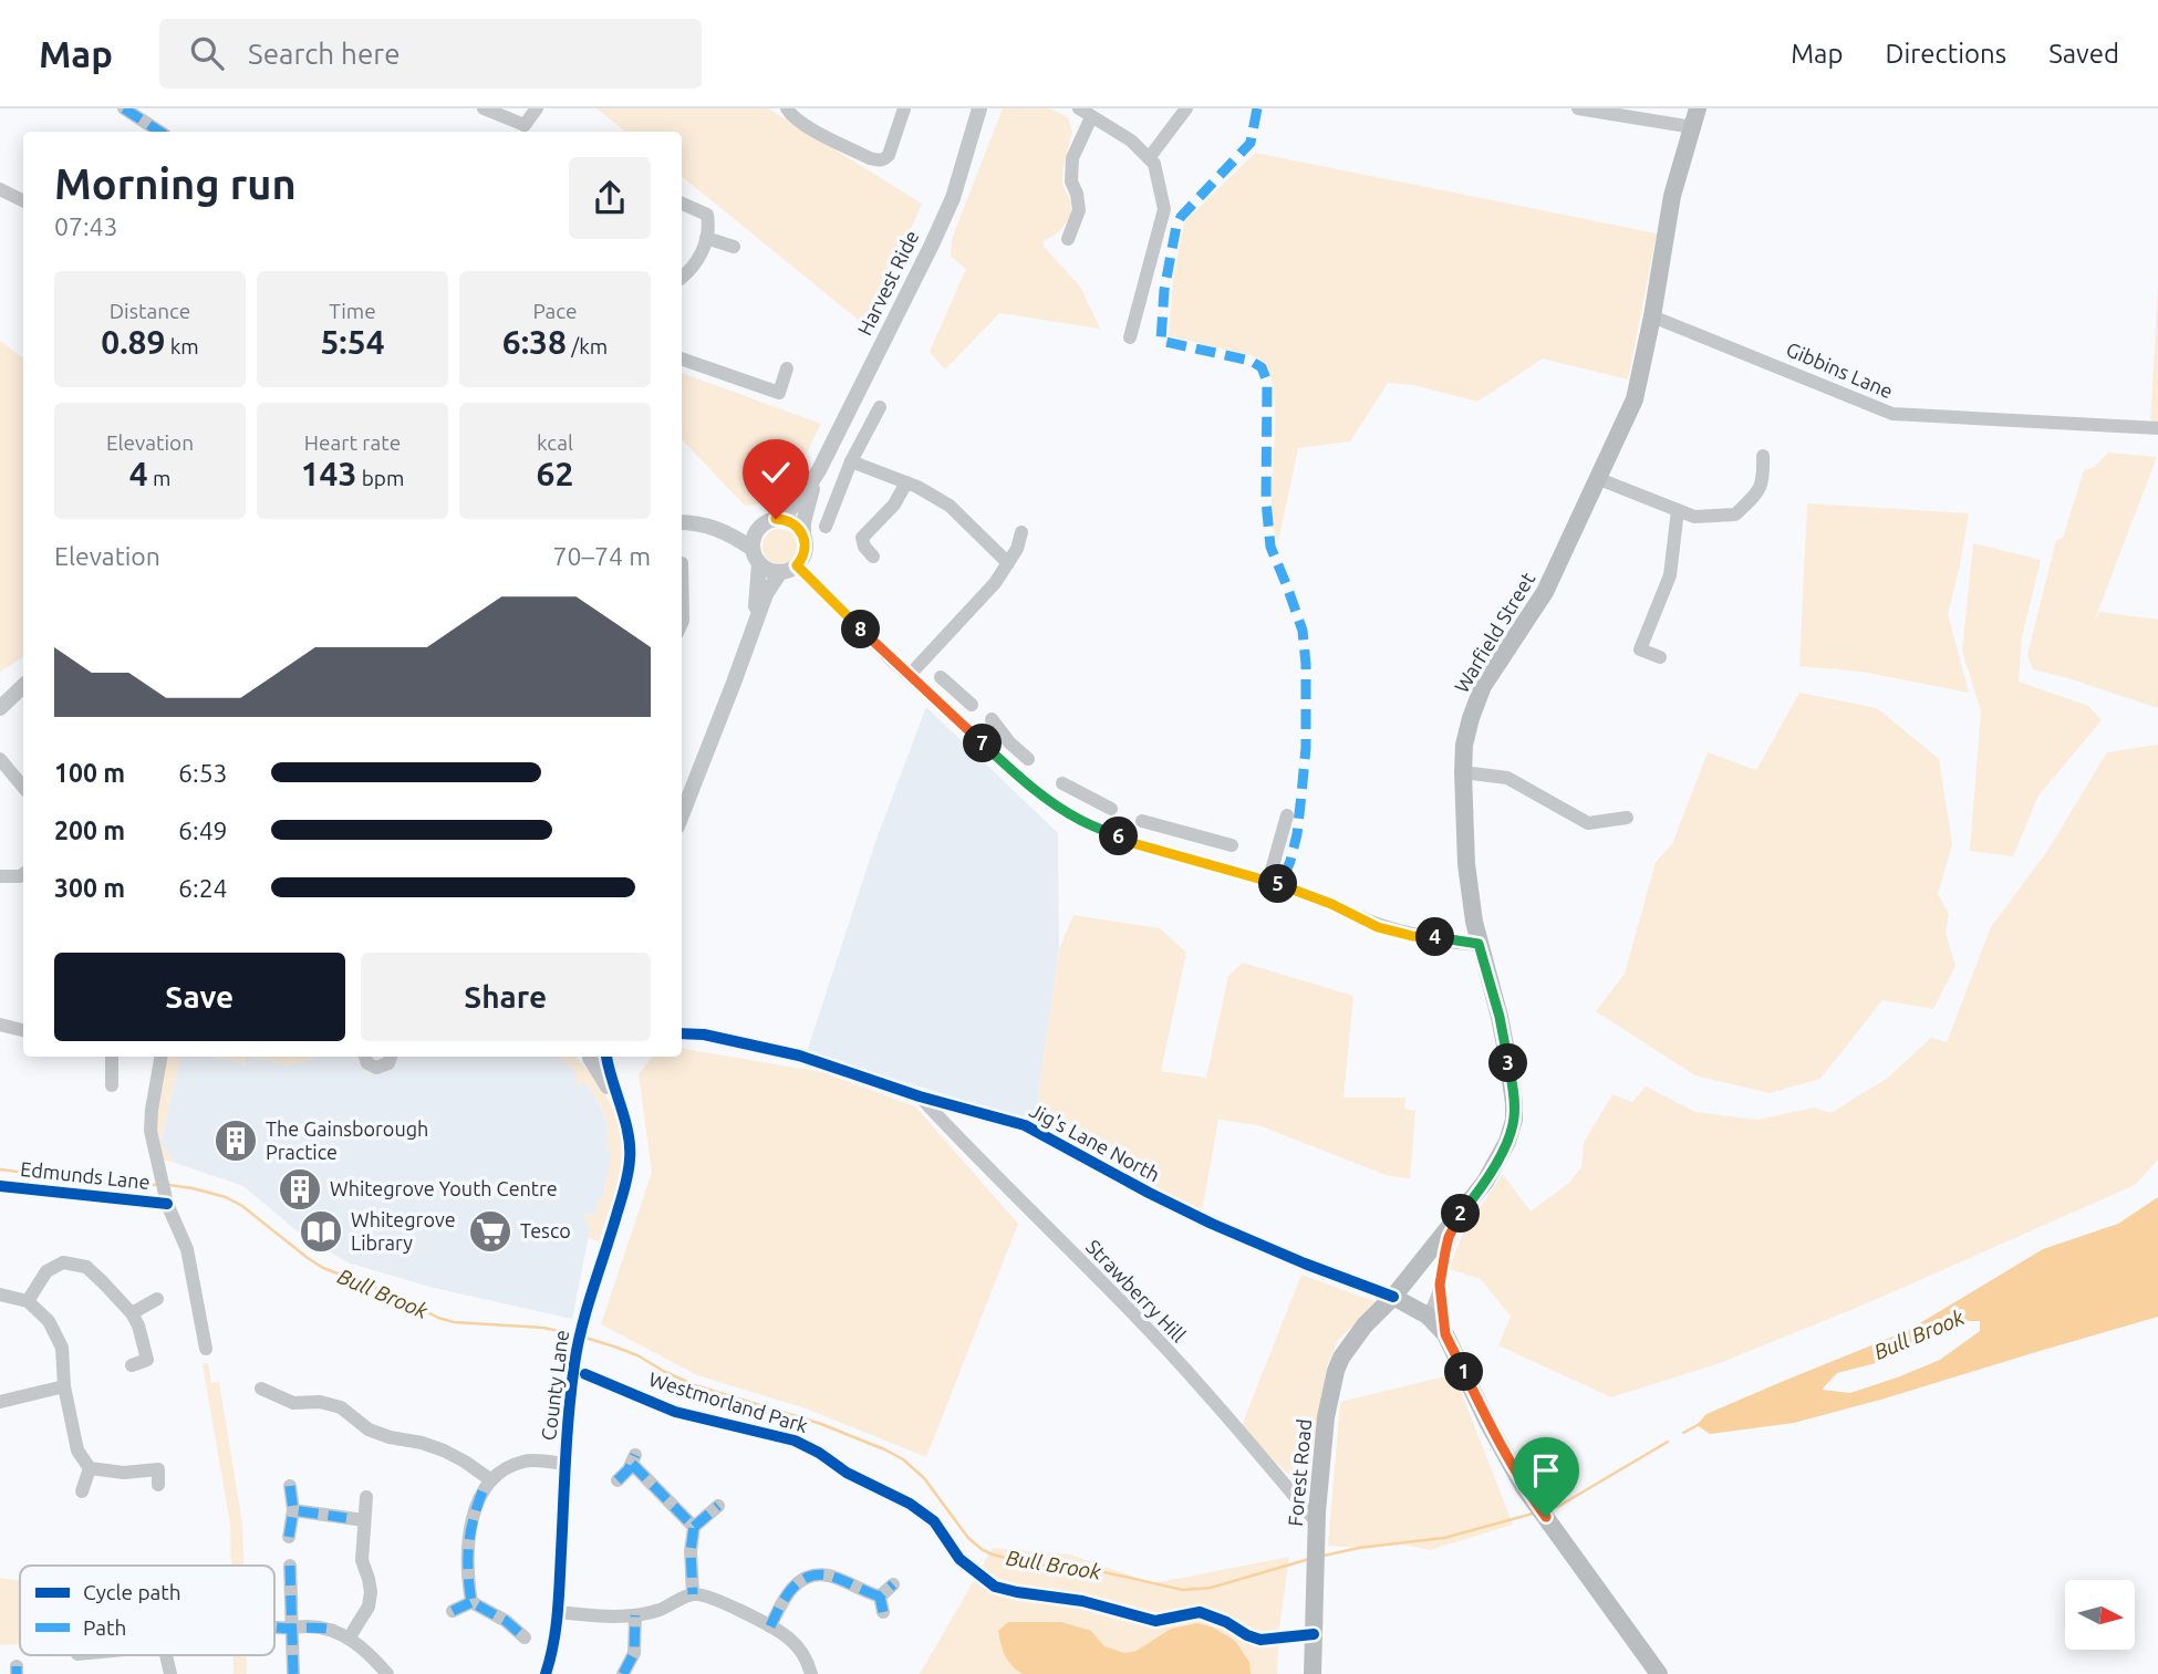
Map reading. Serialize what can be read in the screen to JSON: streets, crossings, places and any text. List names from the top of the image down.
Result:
{
  "streets": {
    "main road": ["Warfield Street", "Forest Road"],
    "street": [
      "Harvest Ride",
      "Gibbins Lane",
      "Jig's Lane North",
      "Strawberry Hill",
      "County Lane"
    ],
    "cycle path": ["Edmunds Lane", "Westmorland Park"]
  },
  "crossings": [
    ["Gibbins Lane", "Warfield Street"],
    ["Warfield Street", "Jig's Lane North"],
    ["Warfield Street", "Forest Road"],
    ["Jig's Lane North", "Strawberry Hill"],
    ["Jig's Lane North", "Forest Road"],
    ["Strawberry Hill", "Forest Road"]
  ],
  "water": ["Bull Brook"],
  "places": {
    "building": ["The Gainsborough Practice", "Whitegrove Youth Centre"],
    "library": ["Whitegrove Library"],
    "supermarket": ["Tesco"]
  },
  "legend": ["Cycle path", "Path"],
  "north": "right",
  "page": {
    "header": "Map",
    "search": "Search here",
    "nav": ["Map", "Directions", "Saved"],
    "heading": ["Morning run", "07:43"],
    "stats": [
      ["Distance", "0.89 km"],
      ["Time", "5:54"],
      ["Pace", "6:38 /km"],
      ["Elevation", "4 m"],
      ["Heart rate", "143 bpm"],
      ["kcal", "62"]
    ],
    "chart": ["Elevation", "70–74 m"],
    "pins": [
      "8",
      "7",
      "6",
      "5",
      "4",
      "3",
      "2",
      "1"
    ],
    "list": [
      {
        "name": "100 m",
        "note": "6:53"
      },
      {
        "name": "200 m",
        "note": "6:49"
      },
      {
        "name": "300 m",
        "note": "6:24"
      }
    ],
    "buttons": ["Save", "Share"]
  }
}
